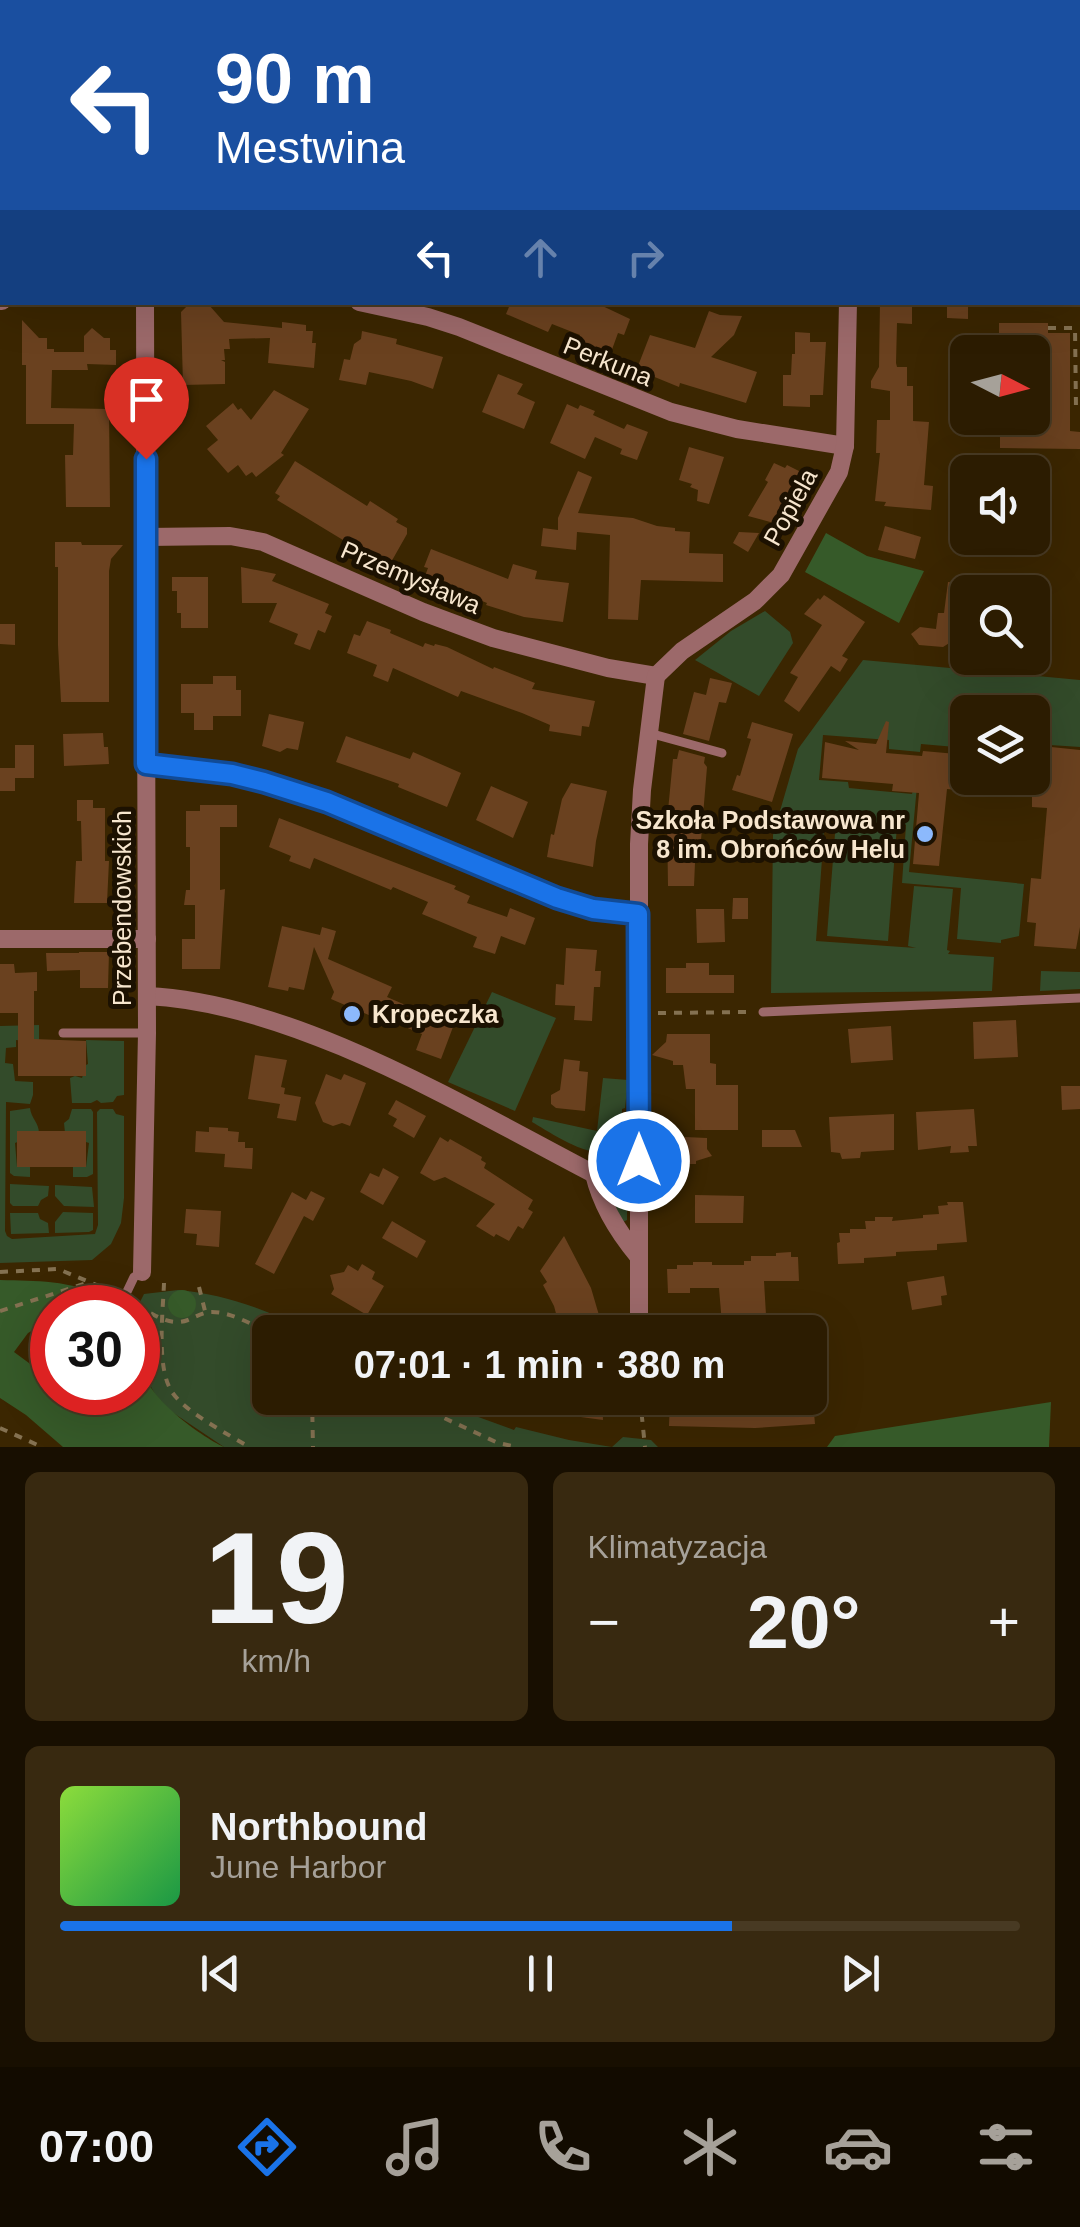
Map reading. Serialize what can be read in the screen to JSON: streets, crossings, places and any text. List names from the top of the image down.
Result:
{
  "streets": {
    "street": [
      "Perkuna",
      "Popiela",
      "Przemysława",
      "Przebendowskich"
    ]
  },
  "crossings": [
    ["Perkuna", "Popiela"],
    ["Popiela", "Przemysława"],
    ["Przemysława", "Przebendowskich"]
  ],
  "places": ["Szkoła Podstawowa nr 8 im. Obrońców Helu", "Kropeczka"],
  "north": "right",
  "page": {
    "turn": ["90 m", "Mestwina"],
    "limit": "30",
    "trip": "07:01 · 1 min · 380 m",
    "tile": [
      ["19", "km/h"],
      "Klimatyzacja"
    ],
    "heat": ["−", "20°", "+"],
    "song": ["Northbound", "June Harbor"],
    "tabs": "07:00"
  }
}
